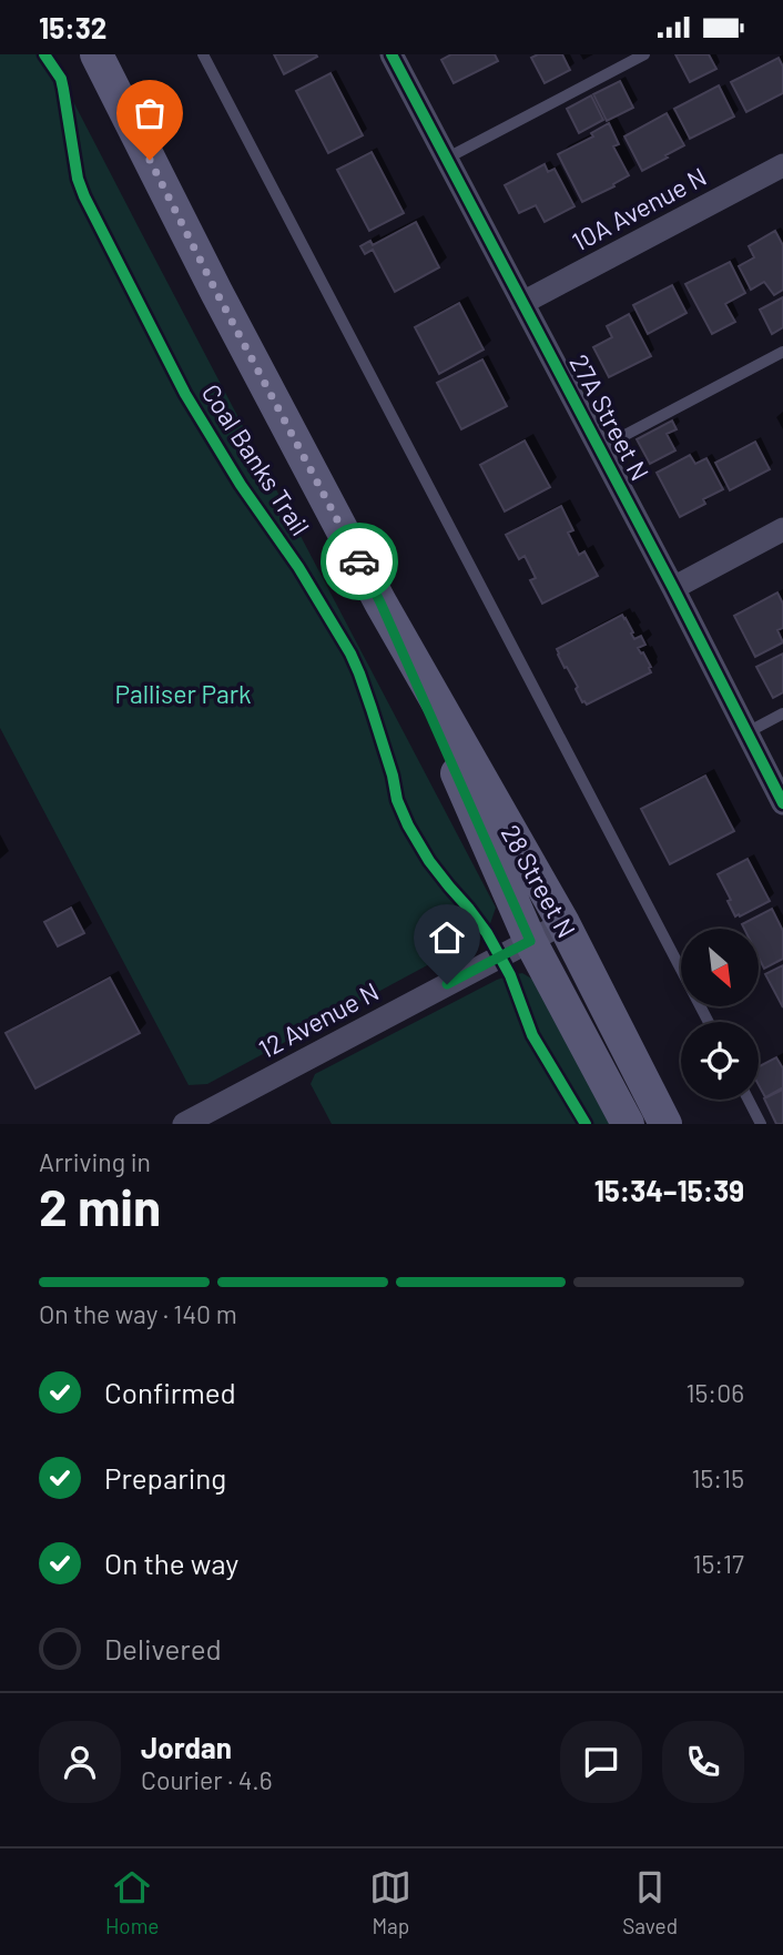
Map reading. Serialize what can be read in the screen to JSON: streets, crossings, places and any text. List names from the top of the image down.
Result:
{
  "streets": {
    "main road": ["28 Street N"],
    "street": ["10A Avenue N", "27A Street N", "12 Avenue N"],
    "cycle path": ["Coal Banks Trail"]
  },
  "crossings": [
    ["10A Avenue N", "27A Street N"],
    ["28 Street N", "12 Avenue N"]
  ],
  "parks": ["Palliser Park"],
  "north": "bottom right",
  "page": {
    "status": "15:32",
    "heading": ["2 min", "Arriving in", "15:34–15:39"],
    "panel": ["Jordan", "Courier · 4.6"],
    "bar": "On the way · 140 m",
    "list": [
      ["Confirmed", "15:06"],
      ["Preparing", "15:15"],
      ["On the way", "15:17"],
      "Delivered"
    ],
    "tabs": ["Home", "Map", "Saved"]
  }
}
